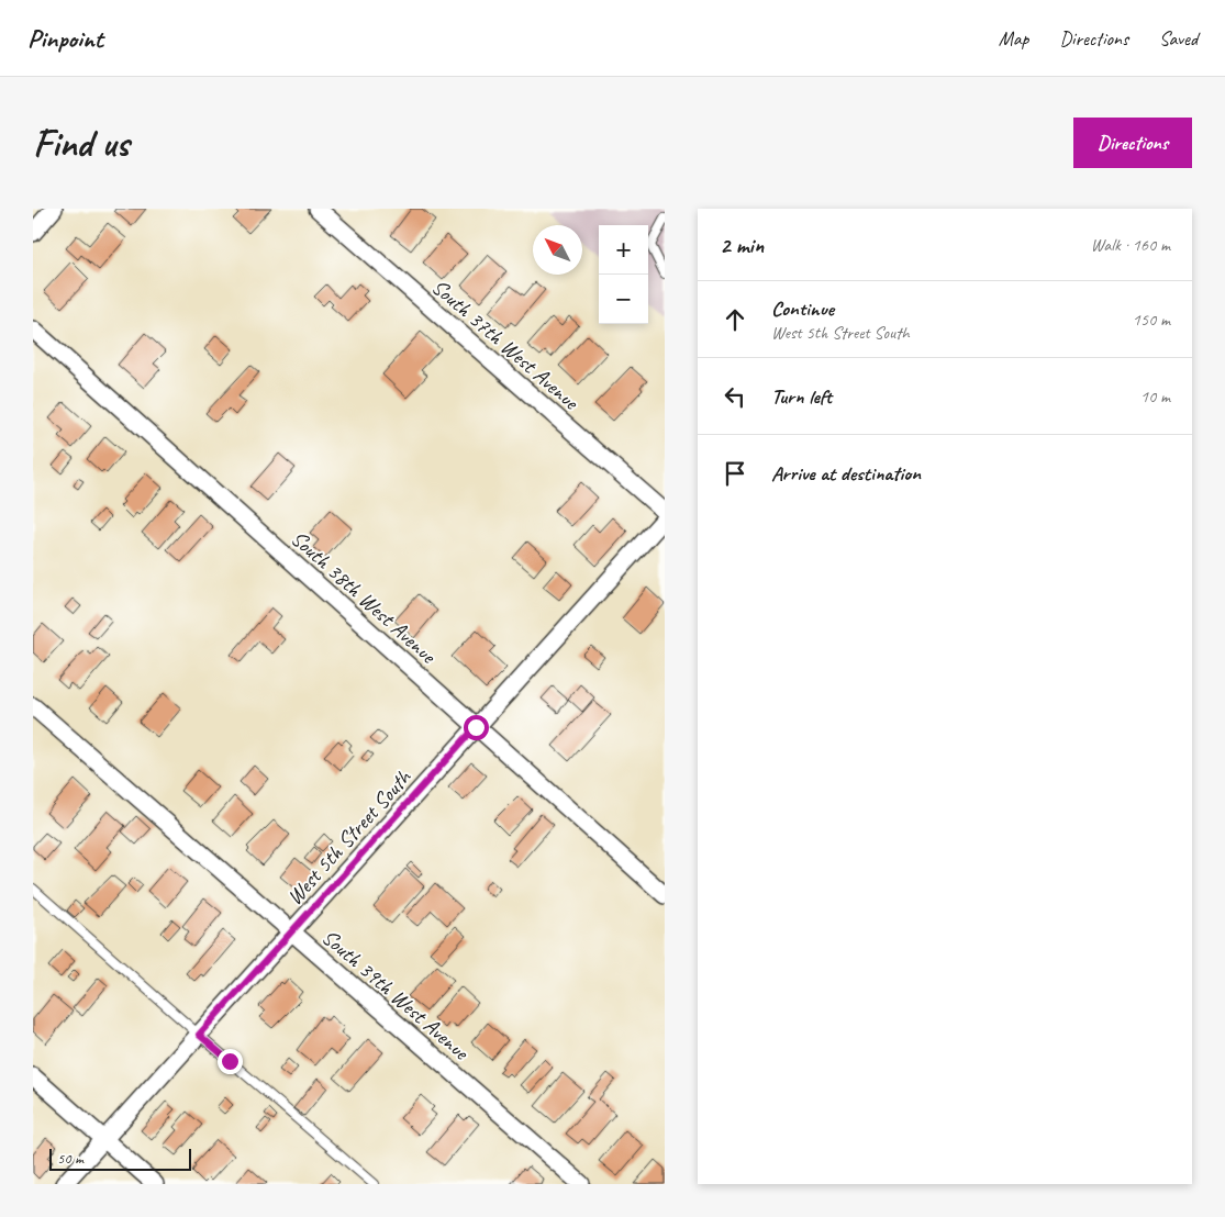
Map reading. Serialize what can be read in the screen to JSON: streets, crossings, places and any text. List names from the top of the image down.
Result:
{
  "streets": {
    "street": [
      "South 37th West Avenue",
      "South 38th West Avenue",
      "West 5th Street South",
      "South 39th West Avenue"
    ]
  },
  "crossings": [
    ["South 38th West Avenue", "West 5th Street South"],
    ["West 5th Street South", "South 39th West Avenue"]
  ],
  "scale_bar": "50 m",
  "north": "top left",
  "page": {
    "header": "Pinpoint",
    "nav": ["Map", "Directions", "Saved"],
    "buttons": "Directions",
    "title": "Find us",
    "heading": ["2 min", "Walk · 160 m"],
    "map_buttons": ["+", "−"],
    "list": [
      ["Continue", "West 5th Street South", "150 m"],
      ["Turn left", "10 m"],
      "Arrive at destination"
    ],
    "scale": "50 m"
  }
}
